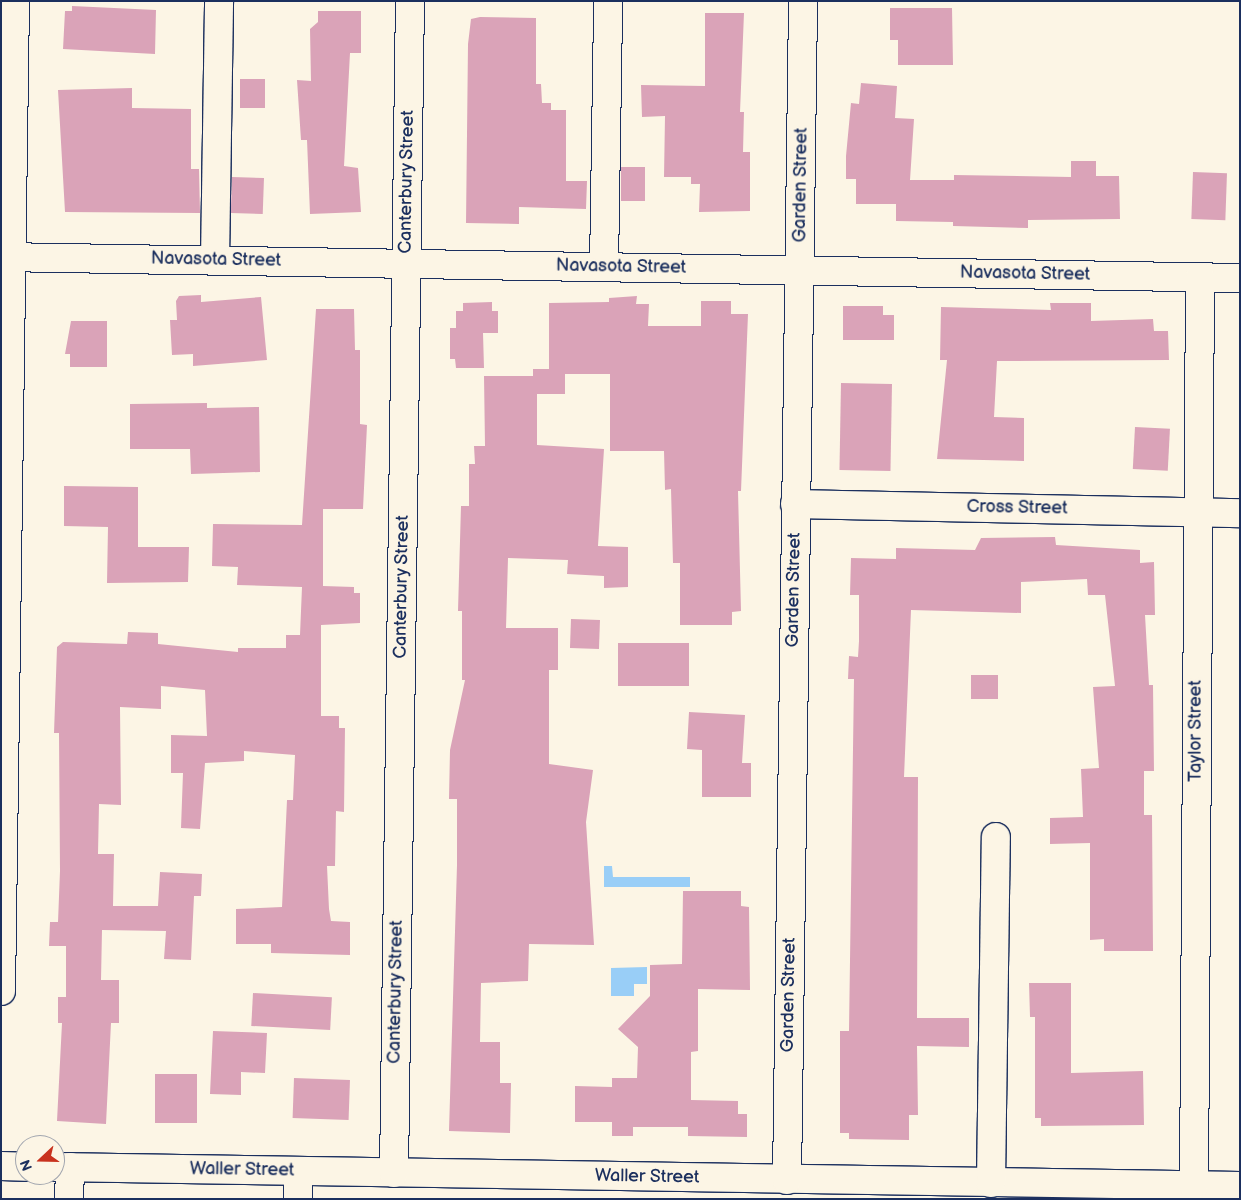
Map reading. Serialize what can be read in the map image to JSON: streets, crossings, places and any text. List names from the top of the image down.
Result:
{
  "streets": {
    "street": [
      "Canterbury Street",
      "Garden Street",
      "Navasota Street",
      "Cross Street",
      "Taylor Street",
      "Waller Street"
    ]
  },
  "crossings": [
    ["Canterbury Street", "Navasota Street"],
    ["Canterbury Street", "Waller Street"],
    ["Garden Street", "Navasota Street"],
    ["Garden Street", "Cross Street"],
    ["Garden Street", "Waller Street"],
    ["Navasota Street", "Taylor Street"],
    ["Cross Street", "Taylor Street"],
    ["Taylor Street", "Waller Street"]
  ],
  "north": "left"
}
